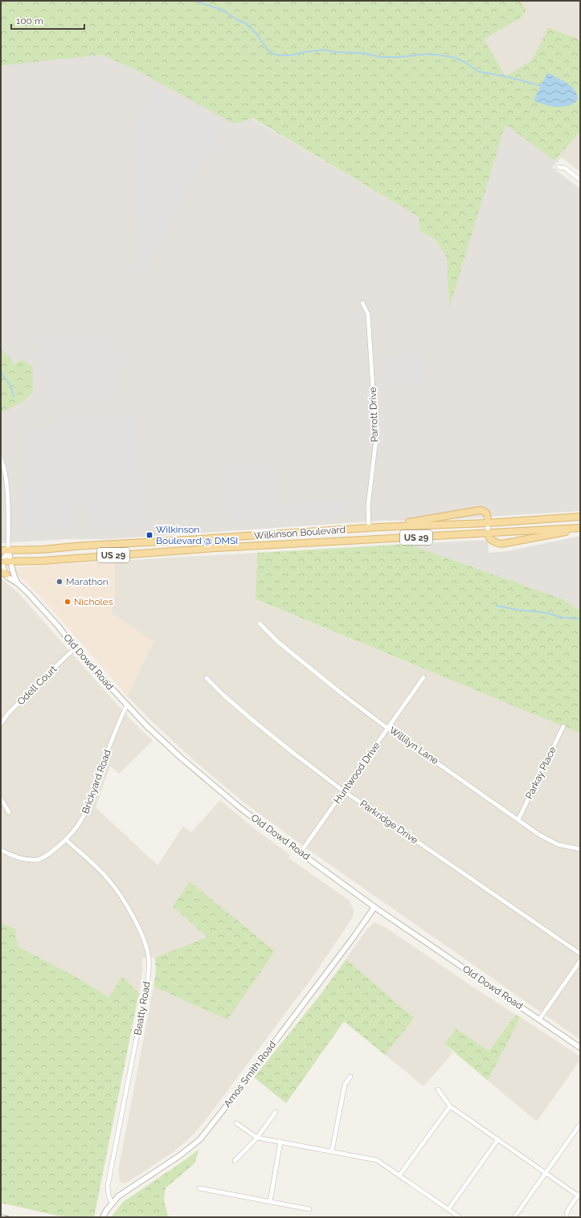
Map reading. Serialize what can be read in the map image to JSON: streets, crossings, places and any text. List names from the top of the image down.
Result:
{
  "streets": {
    "main road": ["Wilkinson Boulevard", "US 29"],
    "street": [
      "Parrott Drive",
      "Old Dowd Road",
      "Odell Court",
      "Willilyn Lane",
      "Huntwood Drive",
      "Parkay Place",
      "Brickyard Road",
      "Parkridge Drive",
      "Beatty Road",
      "Amos Smith Road"
    ]
  },
  "crossings": [
    ["Parrott Drive", "Wilkinson Boulevard"],
    ["Wilkinson Boulevard", "Old Dowd Road"],
    ["Old Dowd Road", "Odell Court"],
    ["Old Dowd Road", "Huntwood Drive"],
    ["Old Dowd Road", "Brickyard Road"],
    ["Old Dowd Road", "Amos Smith Road"],
    ["Willilyn Lane", "Huntwood Drive"],
    ["Willilyn Lane", "Parkay Place"],
    ["Huntwood Drive", "Parkridge Drive"],
    ["Brickyard Road", "Beatty Road"],
    ["Beatty Road", "Amos Smith Road"]
  ],
  "places": {
    "transit": ["Wilkinson Boulevard @ DMSI"],
    "other": ["Marathon", "Nicholes"]
  },
  "scale_bar": "100 m"
}
